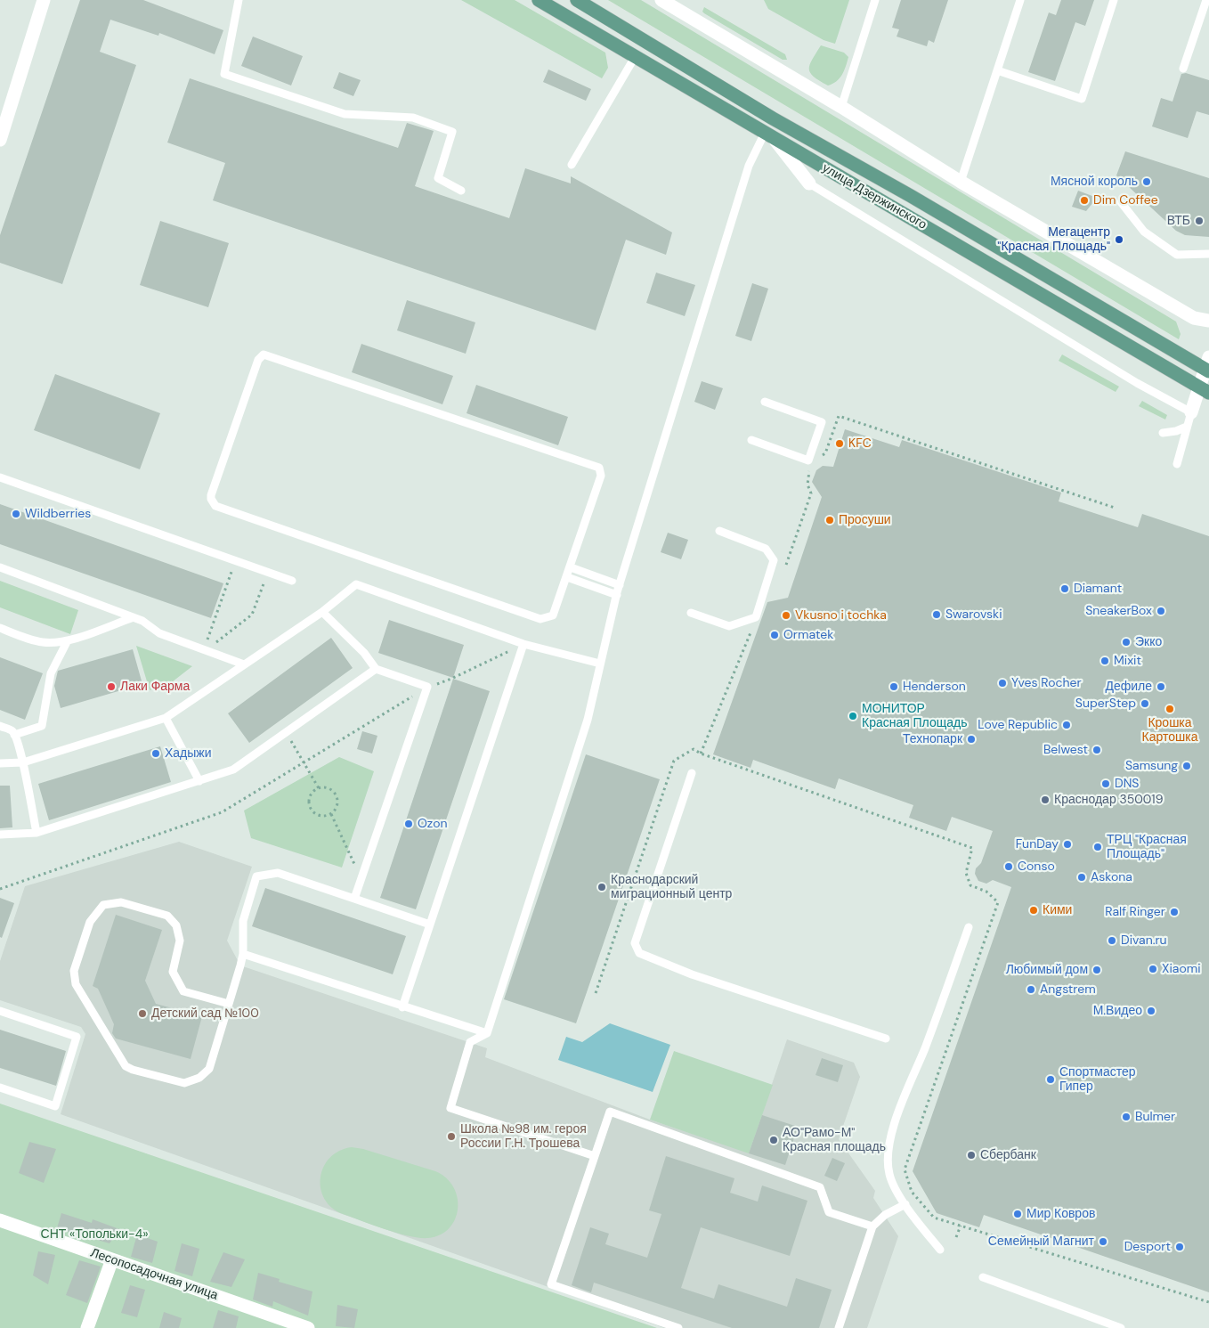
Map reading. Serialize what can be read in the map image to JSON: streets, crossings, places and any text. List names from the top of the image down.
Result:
{
  "streets": {
    "main road": ["улица Дзержинского"],
    "street": ["Лесопосадочная улица"]
  },
  "parks": ["СНТ «Топольки-4»"],
  "places": [
    "Мясной король",
    "Dim Coffee",
    "ВТБ",
    "Мегацентр \"Красная Площадь\"",
    "KFC",
    "Wildberries",
    "Просуши",
    "Diamant",
    "SneakerBox",
    "Swarovski",
    "Vkusno i tochka",
    "Ormatek",
    "Экко",
    "Mixit",
    "Yves Rocher",
    "Лаки Фарма",
    "Henderson",
    "Дефиле",
    "SuperStep",
    "Крошка Картошка",
    "МОНИТОР Красная Площадь",
    "Love Republic",
    "Технопарк",
    "Belwest",
    "Хадыжи",
    "Samsung",
    "DNS",
    "Краснодар 350019",
    "Ozon",
    "FunDay",
    "ТРЦ \"Красная Площадь\"",
    "Conso",
    "Askona",
    "Краснодарский миграционный центр",
    "Кими",
    "Ralf Ringer",
    "Divan.ru",
    "Xiaomi",
    "Любимый дом",
    "Angstrem",
    "М.Видео",
    "Детский сад №100",
    "Спортмастер Гипер",
    "Bulmer",
    "Школа №98 им. героя России Г.Н. Трошева",
    "АО\"Рамо-М\" Красная площадь",
    "Сбербанк",
    "Мир Ковров",
    "Семейный Магнит",
    "Desport"
  ]
}
